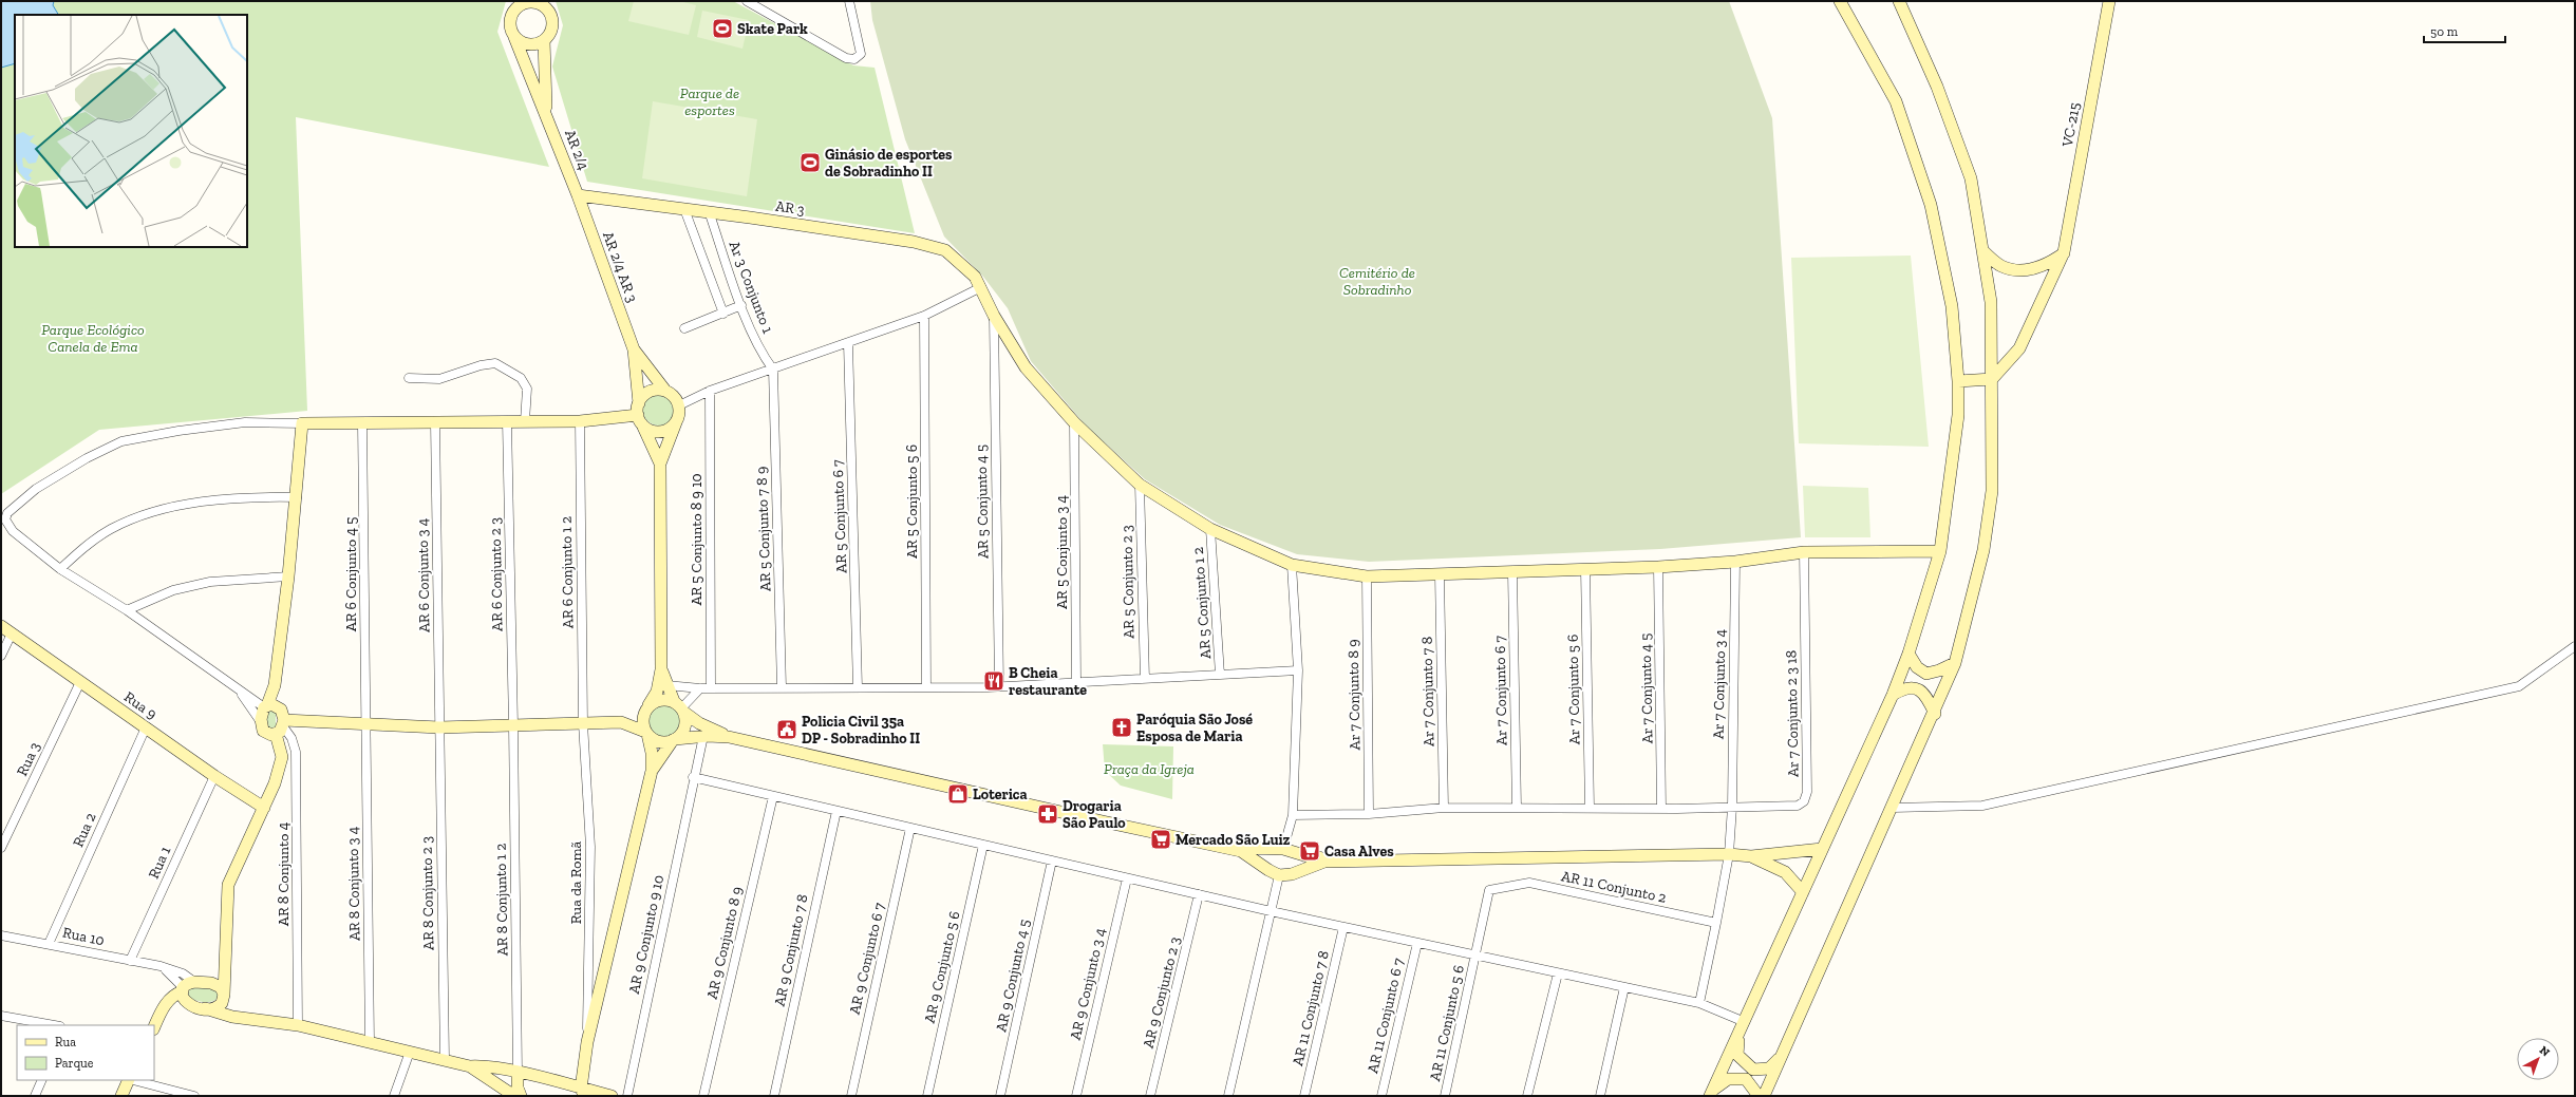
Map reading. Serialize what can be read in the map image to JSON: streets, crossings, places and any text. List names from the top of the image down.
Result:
{
  "streets": {
    "street": [
      "VC-215",
      "AR 2/4",
      "AR 3",
      "AR 2/4 AR 3",
      "Ar 3 Conjunto 1",
      "AR 5 Conjunto 5 6",
      "AR 5 Conjunto 4 5",
      "AR 5 Conjunto 6 7",
      "AR 5 Conjunto 7 8 9",
      "AR 5 Conjunto 8 9 10",
      "AR 5 Conjunto 3 4",
      "AR 6 Conjunto 1 2",
      "AR 6 Conjunto 4 5",
      "AR 6 Conjunto 2 3",
      "AR 6 Conjunto 3 4",
      "AR 5 Conjunto 2 3",
      "AR 5 Conjunto 1 2",
      "Ar 7 Conjunto 3 4",
      "Ar 7 Conjunto 4 5",
      "Ar 7 Conjunto 5 6",
      "Ar 7 Conjunto 6 7",
      "Ar 7 Conjunto 7 8",
      "Ar 7 Conjunto 8 9",
      "Rua 9",
      "Ar 7 Conjunto 2 3 18",
      "Rua 3",
      "Rua 2",
      "Rua 1",
      "AR 8 Conjunto 4",
      "Rua da Romã",
      "AR 8 Conjunto 3 4",
      "AR 11 Conjunto 2",
      "AR 8 Conjunto 2 3",
      "AR 8 Conjunto 1 2",
      "AR 9 Conjunto 9 10",
      "Rua 10",
      "AR 9 Conjunto 8 9",
      "AR 9 Conjunto 7 8",
      "AR 9 Conjunto 6 7",
      "AR 9 Conjunto 5 6",
      "AR 9 Conjunto 4 5",
      "AR 9 Conjunto 3 4",
      "AR 9 Conjunto 2 3",
      "AR 11 Conjunto 7 8",
      "AR 11 Conjunto 6 7",
      "AR 11 Conjunto 5 6"
    ]
  },
  "crossings": [
    ["AR 2/4", "AR 3"],
    ["AR 2/4", "AR 2/4 AR 3"],
    ["AR 3", "AR 2/4 AR 3"],
    ["AR 3", "Ar 3 Conjunto 1"],
    ["AR 3", "AR 5 Conjunto 4 5"],
    ["AR 3", "AR 5 Conjunto 3 4"],
    ["AR 3", "AR 5 Conjunto 2 3"],
    ["AR 3", "AR 5 Conjunto 1 2"],
    ["AR 3", "Ar 7 Conjunto 3 4"],
    ["AR 3", "Ar 7 Conjunto 4 5"],
    ["AR 3", "Ar 7 Conjunto 5 6"],
    ["AR 3", "Ar 7 Conjunto 6 7"],
    ["AR 3", "Ar 7 Conjunto 7 8"],
    ["AR 3", "Ar 7 Conjunto 8 9"],
    ["AR 3", "Ar 7 Conjunto 2 3 18"],
    ["Ar 3 Conjunto 1", "AR 5 Conjunto 7 8 9"],
    ["AR 6 Conjunto 1 2", "Rua da Romã"],
    ["AR 6 Conjunto 4 5", "AR 8 Conjunto 3 4"],
    ["AR 6 Conjunto 2 3", "AR 8 Conjunto 1 2"],
    ["AR 6 Conjunto 3 4", "AR 8 Conjunto 2 3"],
    ["Ar 7 Conjunto 3 4", "Ar 7 Conjunto 2 3 18"],
    ["Ar 7 Conjunto 3 4", "AR 11 Conjunto 2"],
    ["Rua 9", "Rua 3"],
    ["Rua 9", "Rua 2"],
    ["Rua 9", "Rua 1"],
    ["Rua 2", "Rua 10"],
    ["Rua 1", "Rua 10"],
    ["AR 11 Conjunto 2", "AR 11 Conjunto 5 6"]
  ],
  "parks": [
    "Parque de esportes",
    "Cemitério de Sobradinho",
    "Parque Ecológico Canela de Ema",
    "Praça da Igreja"
  ],
  "places": {
    "sports": ["Skate Park", "Ginásio de esportes de Sobradinho II"],
    "restaurant": ["B Cheia restaurante"],
    "church": ["Paróquia São José Esposa de Maria"],
    "public building": ["Policia Civil 35a DP - Sobradinho II"],
    "shop": ["Loterica"],
    "pharmacy": ["Drogaria São Paulo"],
    "supermarket": ["Mercado São Luiz", "Casa Alves"]
  },
  "legend": ["Rua", "Parque"],
  "scale_bar": "50 m",
  "north": "top right"
}
